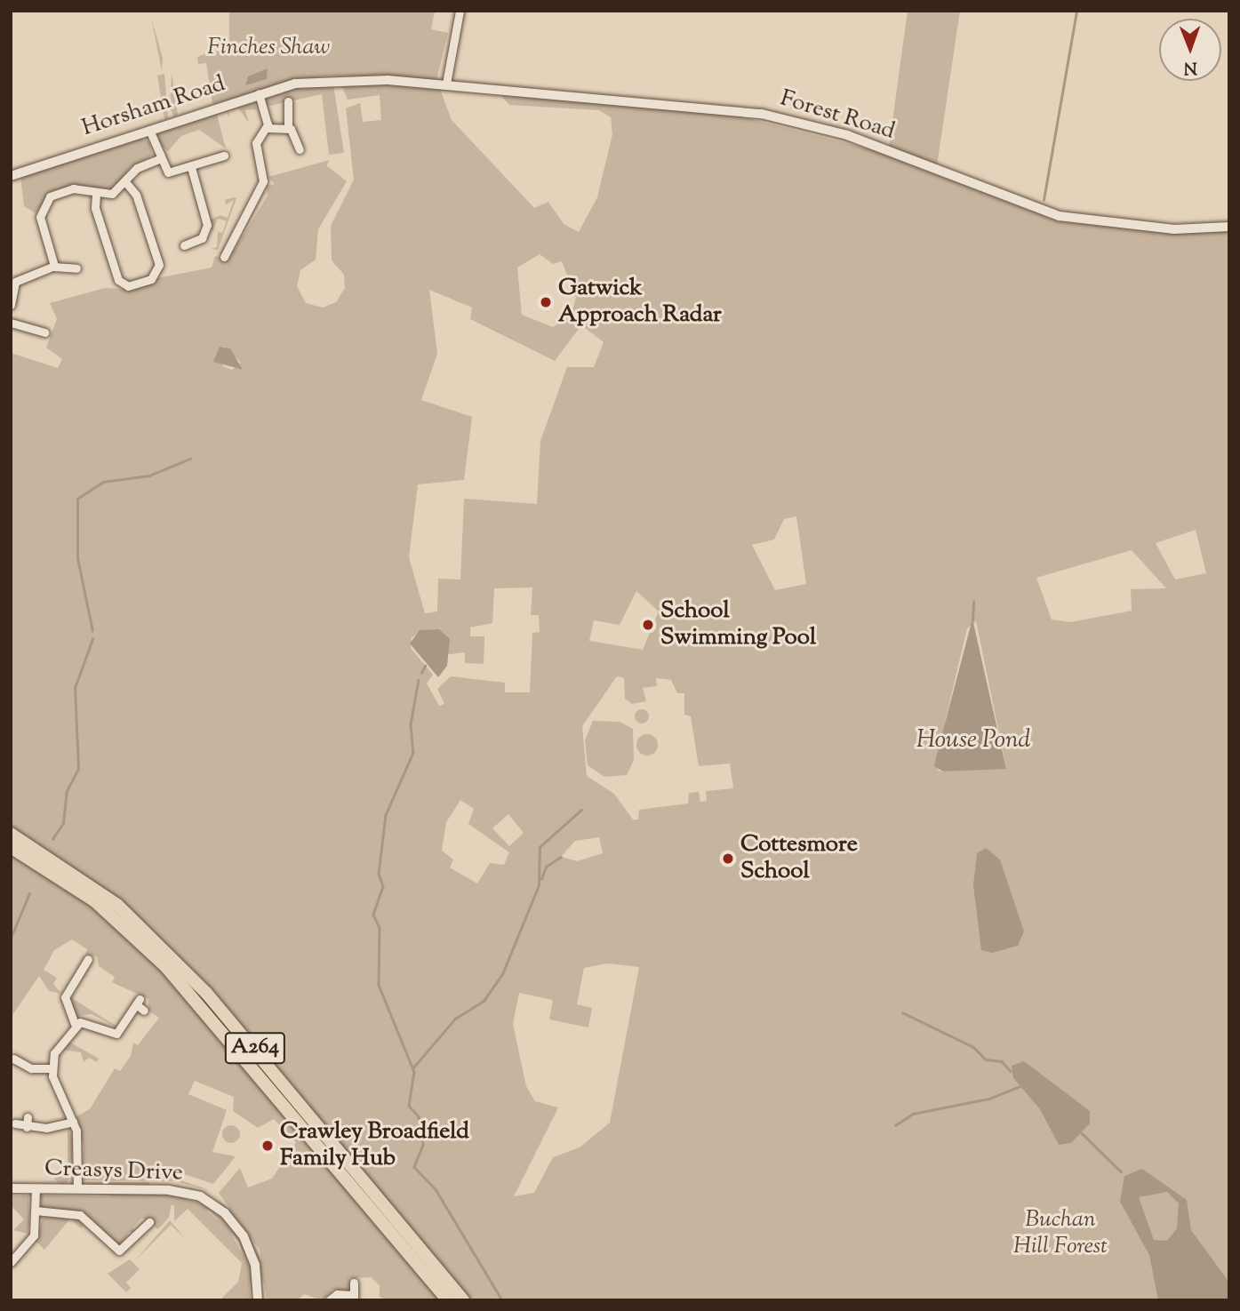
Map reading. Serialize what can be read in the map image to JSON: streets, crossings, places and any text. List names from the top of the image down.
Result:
{
  "streets": {
    "highway": ["A264"],
    "street": ["Horsham Road", "Forest Road", "Creasys Drive"]
  },
  "crossings": [
    ["Horsham Road", "Forest Road"]
  ],
  "water": ["House Pond"],
  "parks": ["Finches Shaw", "Buchan Hill Forest"],
  "places": [
    "Gatwick Approach Radar",
    "School Swimming Pool",
    "Cottesmore School",
    "Crawley Broadfield Family Hub"
  ],
  "north": "bottom"
}
